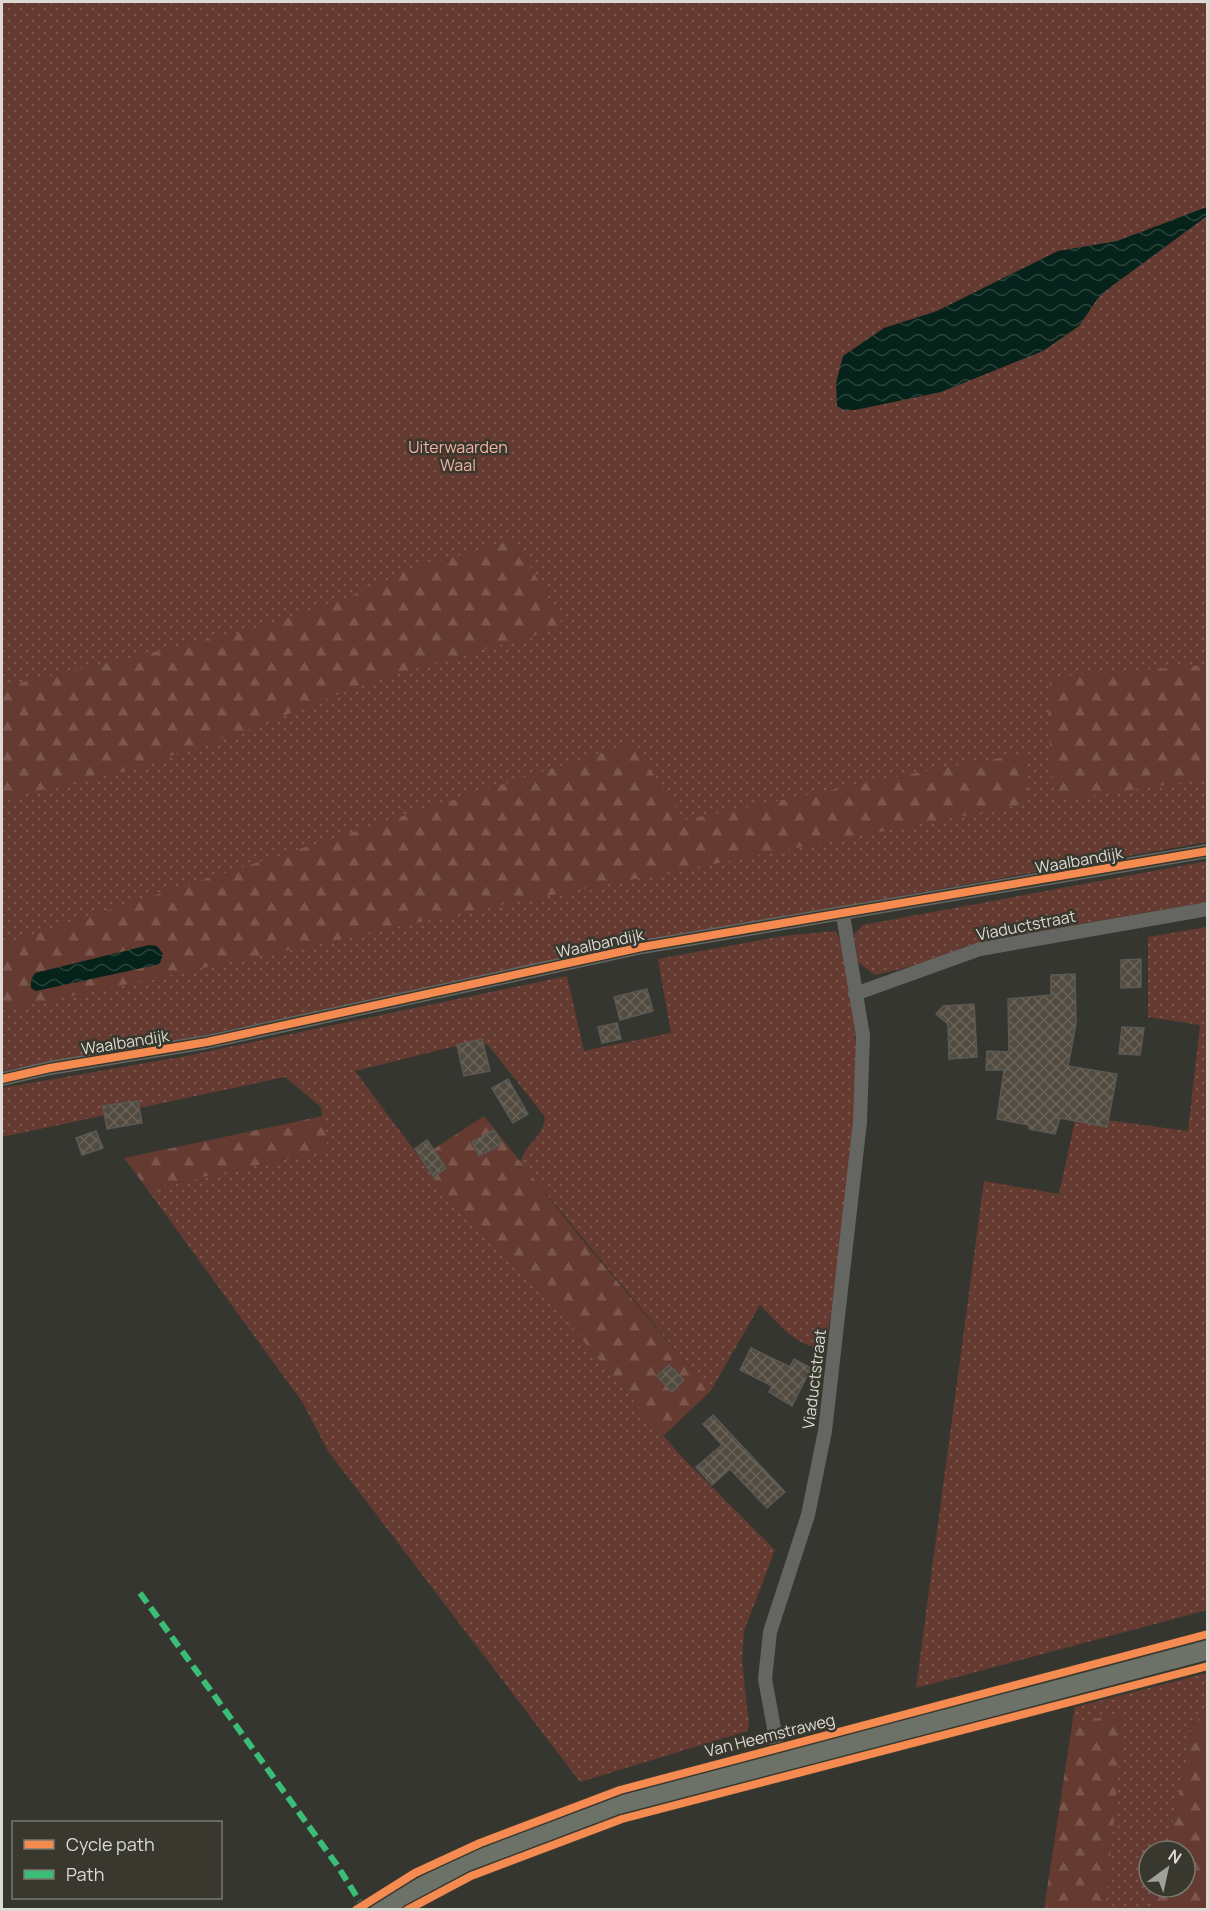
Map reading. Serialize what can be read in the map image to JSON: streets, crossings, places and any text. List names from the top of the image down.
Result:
{
  "streets": {
    "main road": ["Van Heemstraweg"],
    "street": ["Waalbandijk", "Viaductstraat"]
  },
  "crossings": [
    ["Waalbandijk", "Viaductstraat"],
    ["Viaductstraat", "Van Heemstraweg"]
  ],
  "parks": ["Uiterwaarden Waal"],
  "legend": ["Cycle path", "Path"],
  "north": "top right"
}
